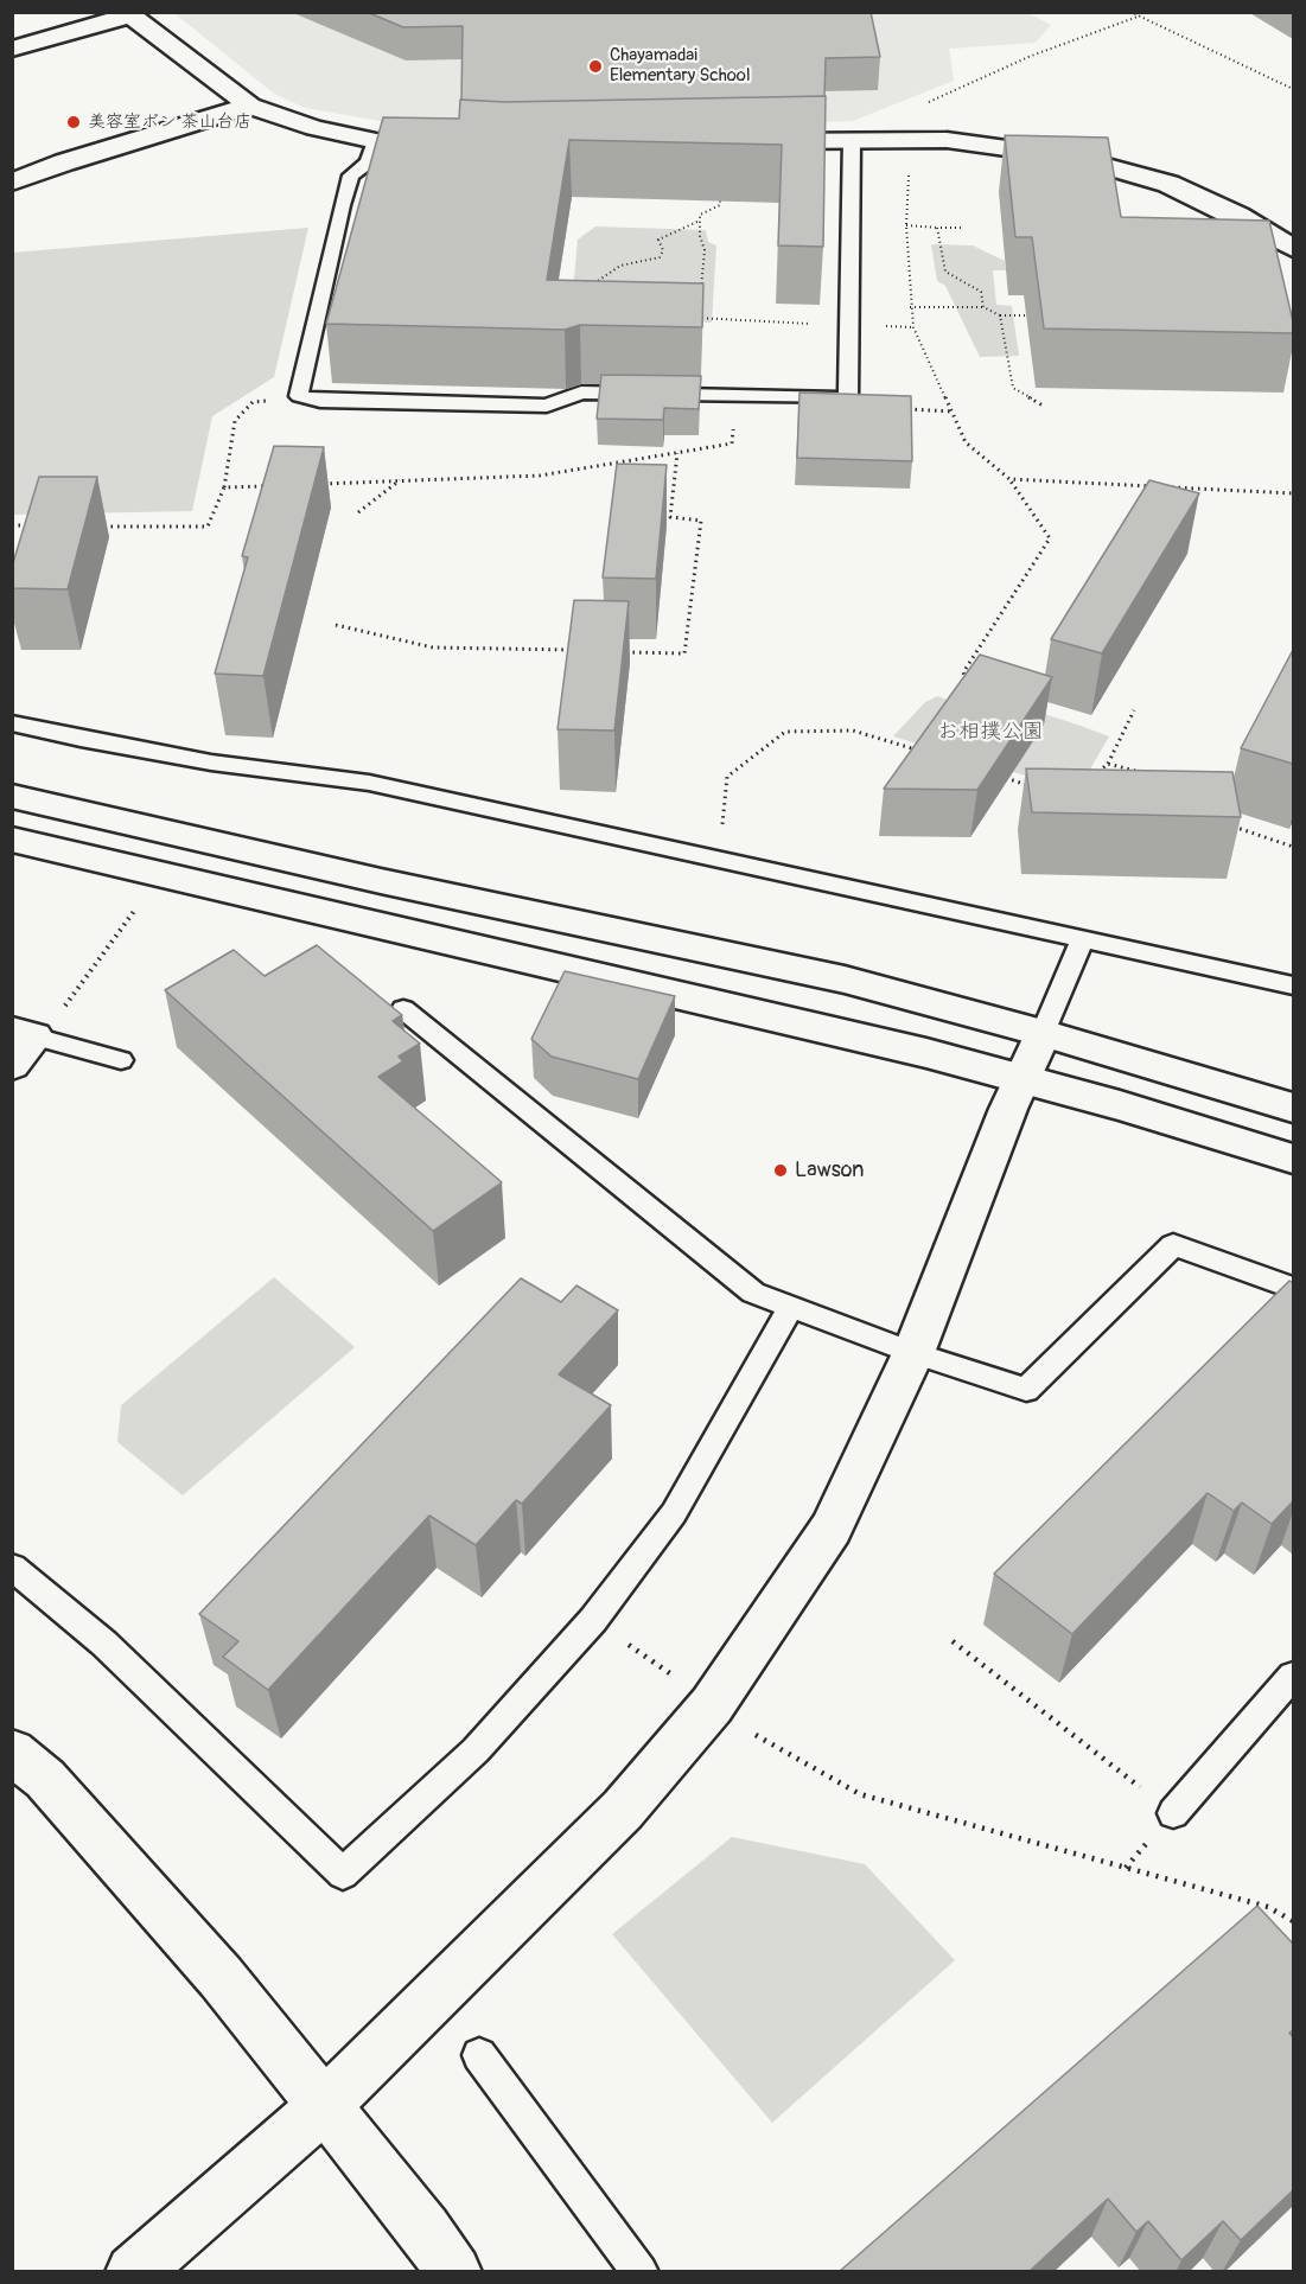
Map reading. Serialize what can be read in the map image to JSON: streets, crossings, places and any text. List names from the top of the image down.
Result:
{
  "parks": ["お相撲公園"],
  "places": ["Chayamadai Elementary School", "美容室ボン 茶山台店", "Lawson"]
}
